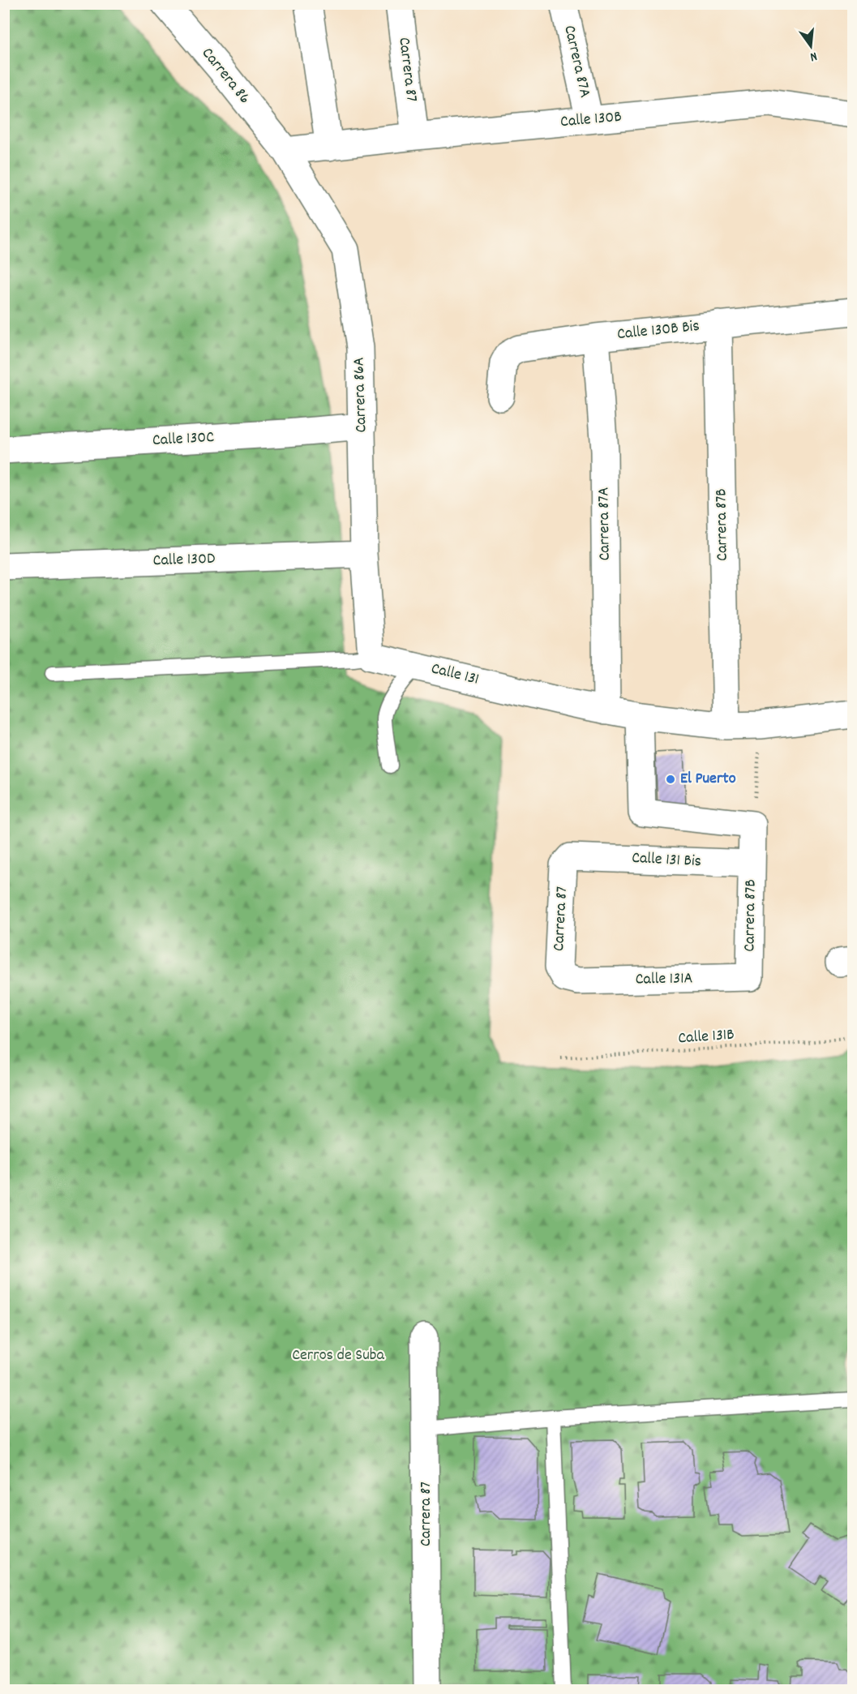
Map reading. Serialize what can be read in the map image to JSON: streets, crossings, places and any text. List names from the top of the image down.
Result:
{
  "streets": {
    "street": [
      "Carrera 87A",
      "Carrera 87",
      "Carrera 86",
      "Calle 130B",
      "Calle 130B Bis",
      "Carrera 86A",
      "Calle 130C",
      "Carrera 87B",
      "Calle 130D",
      "Calle 131",
      "Calle 131 Bis",
      "Calle 131A"
    ],
    "path": ["Calle 131B"]
  },
  "crossings": [
    ["Carrera 87A", "Calle 130B"],
    ["Carrera 87A", "Calle 130B Bis"],
    ["Carrera 87A", "Calle 131"],
    ["Carrera 87", "Calle 130B"],
    ["Carrera 87", "Calle 131 Bis"],
    ["Carrera 87", "Calle 131A"],
    ["Carrera 86", "Calle 130B"],
    ["Carrera 86", "Carrera 86A"],
    ["Calle 130B", "Carrera 86A"],
    ["Calle 130B Bis", "Carrera 87B"],
    ["Carrera 86A", "Calle 130C"],
    ["Carrera 86A", "Calle 130D"],
    ["Carrera 86A", "Calle 131"],
    ["Carrera 87B", "Calle 131"],
    ["Carrera 87B", "Calle 131 Bis"],
    ["Carrera 87B", "Calle 131A"]
  ],
  "parks": ["Cerros de Suba"],
  "places": ["El Puerto"],
  "north": "bottom"
}
